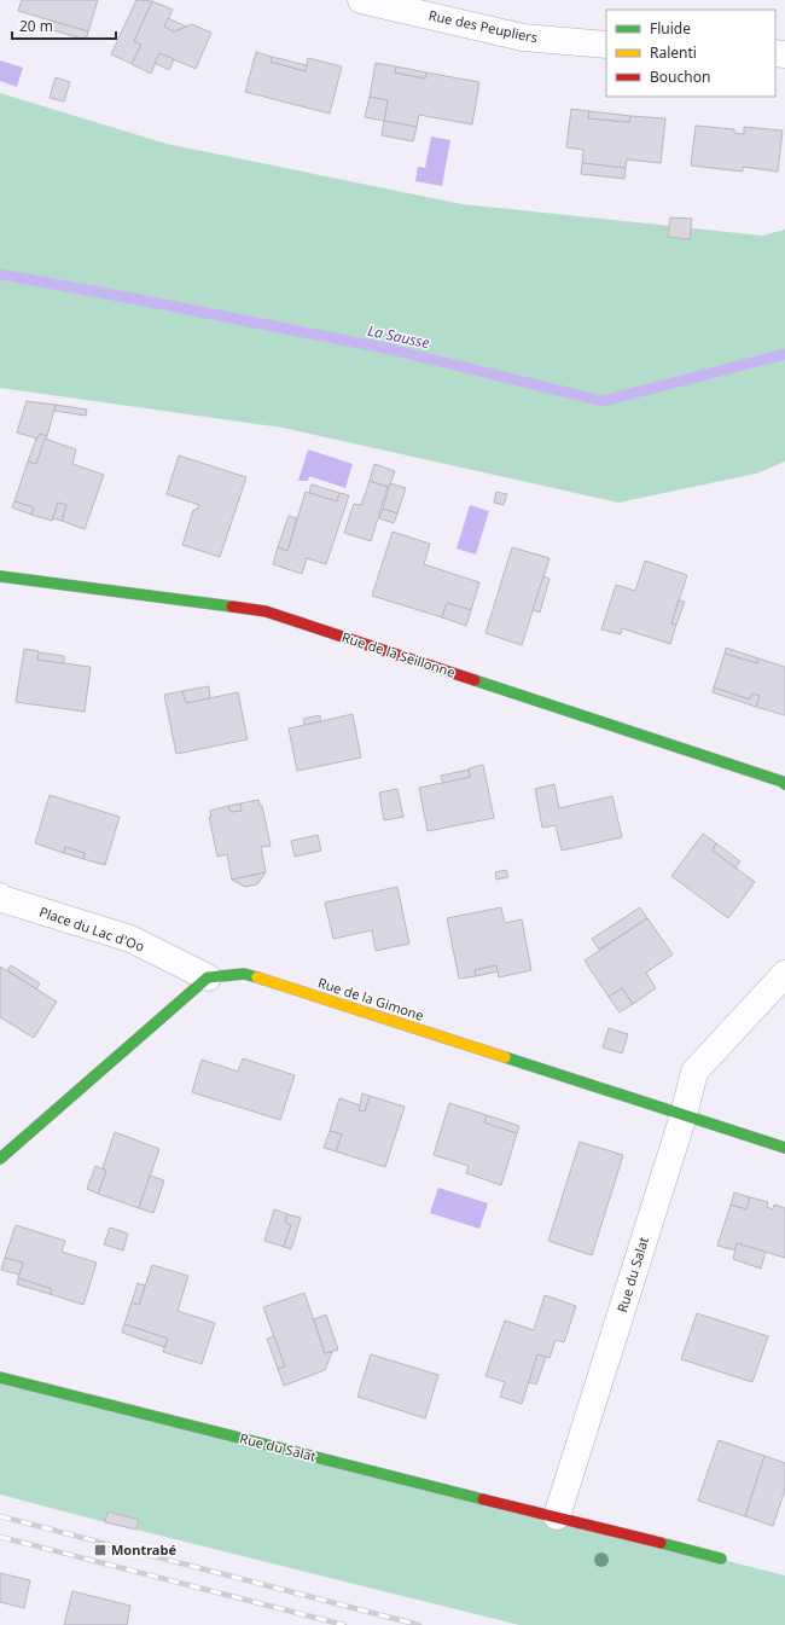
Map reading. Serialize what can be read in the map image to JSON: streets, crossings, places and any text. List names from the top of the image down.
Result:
{
  "streets": {
    "street": [
      "Rue des Peupliers",
      "Rue de la Seillonne",
      "Place du Lac d'Oo",
      "Rue de la Gimone",
      "Rue du Salat"
    ]
  },
  "crossings": [
    ["Place du Lac d'Oo", "Rue de la Gimone"],
    ["Rue de la Gimone", "Rue du Salat"]
  ],
  "water": ["La Sausse"],
  "places": {
    "transit": ["Montrabé"]
  },
  "legend": ["Fluide", "Ralenti", "Bouchon"],
  "scale_bar": "20 m"
}
